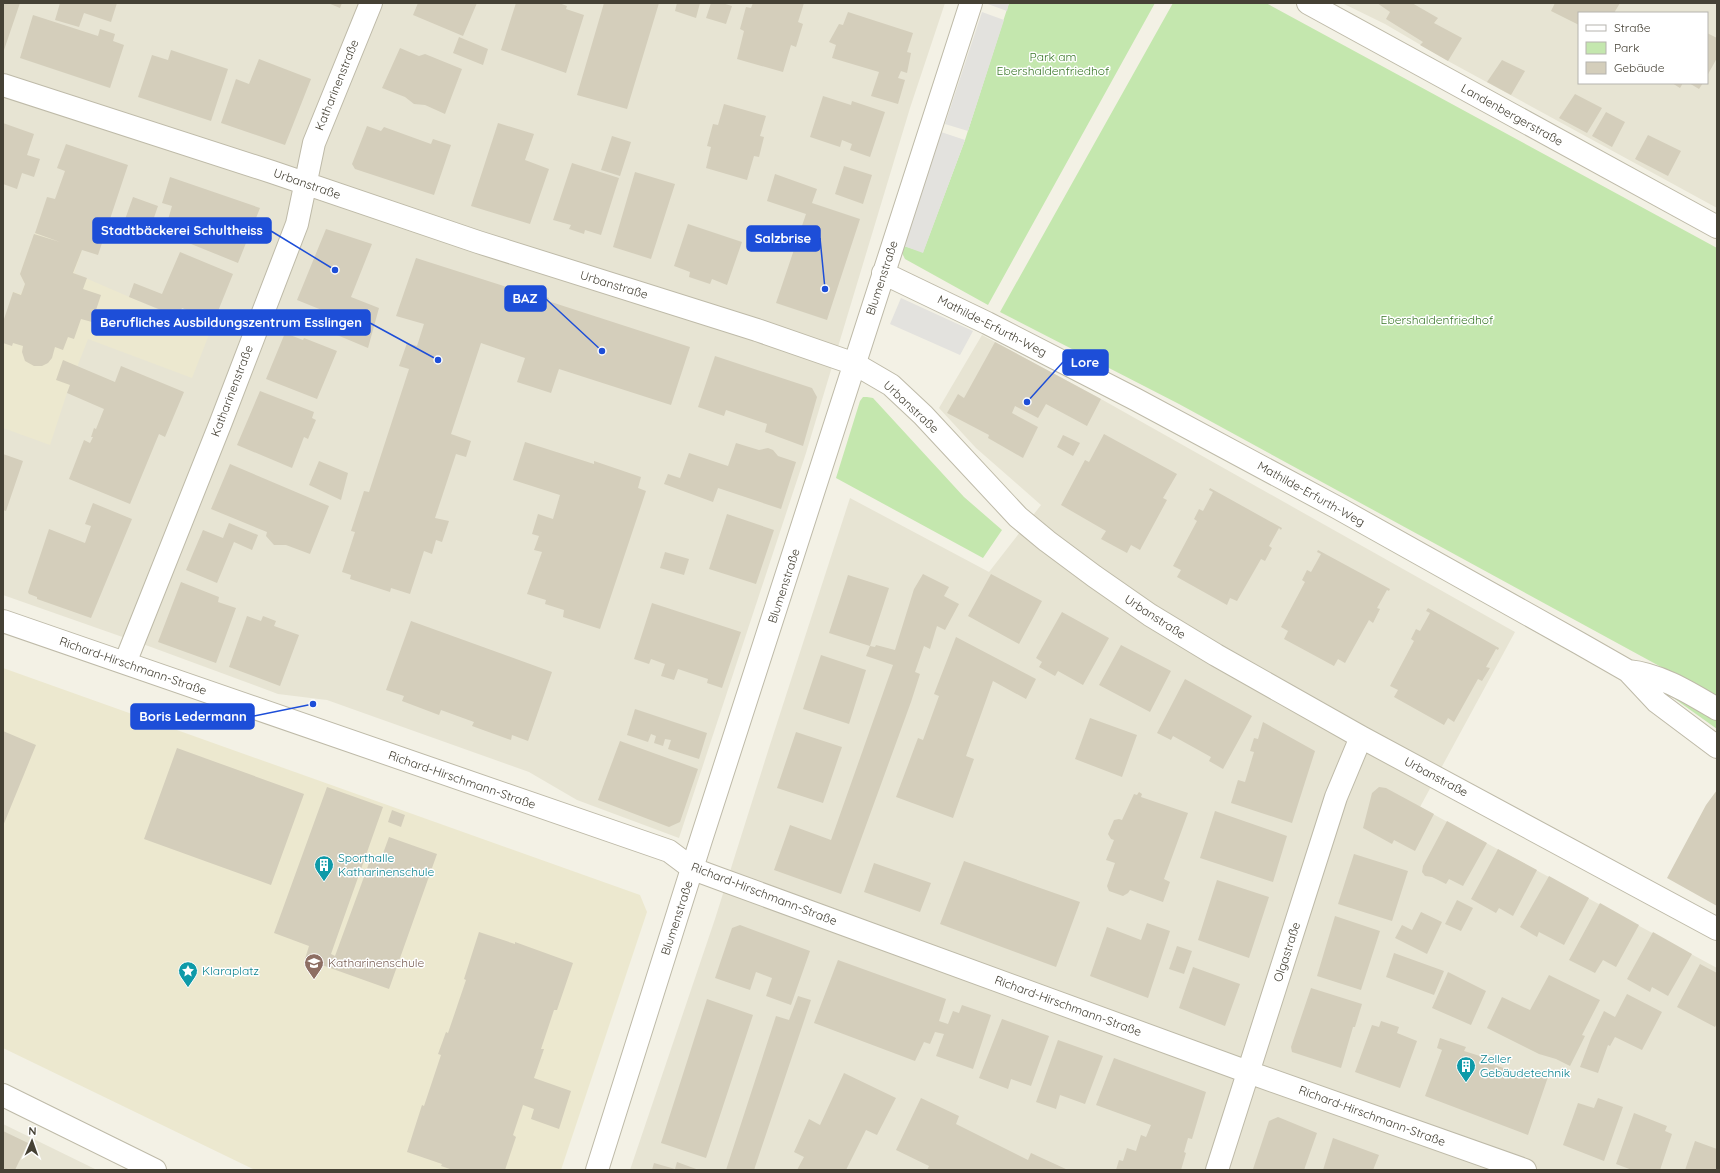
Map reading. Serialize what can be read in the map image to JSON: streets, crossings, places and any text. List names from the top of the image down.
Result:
{
  "streets": {
    "street": [
      "Katharinenstraße",
      "Landenbergerstraße",
      "Urbanstraße",
      "Blumenstraße",
      "Mathilde-Erfurth-Weg",
      "Richard-Hirschmann-Straße",
      "Olgastraße"
    ]
  },
  "crossings": [
    ["Katharinenstraße", "Urbanstraße"],
    ["Katharinenstraße", "Richard-Hirschmann-Straße"],
    ["Urbanstraße", "Blumenstraße"],
    ["Urbanstraße", "Olgastraße"],
    ["Blumenstraße", "Mathilde-Erfurth-Weg"],
    ["Blumenstraße", "Richard-Hirschmann-Straße"],
    ["Richard-Hirschmann-Straße", "Olgastraße"]
  ],
  "parks": ["Park am Ebershaldenfriedhof", "Ebershaldenfriedhof"],
  "places": {
    "other": [
      "Stadtbäckerei Schultheiss",
      "Salzbrise",
      "BAZ",
      "Berufliches Ausbildungszentrum Esslingen",
      "Lore",
      "Boris Ledermann"
    ],
    "building": ["Sporthalle Katharinenschule", "Zeller Gebäudetechnik"],
    "school or university": ["Katharinenschule"],
    "place": ["Klaraplatz"]
  },
  "legend": ["Straße", "Park", "Gebäude"],
  "north": "top"
}
